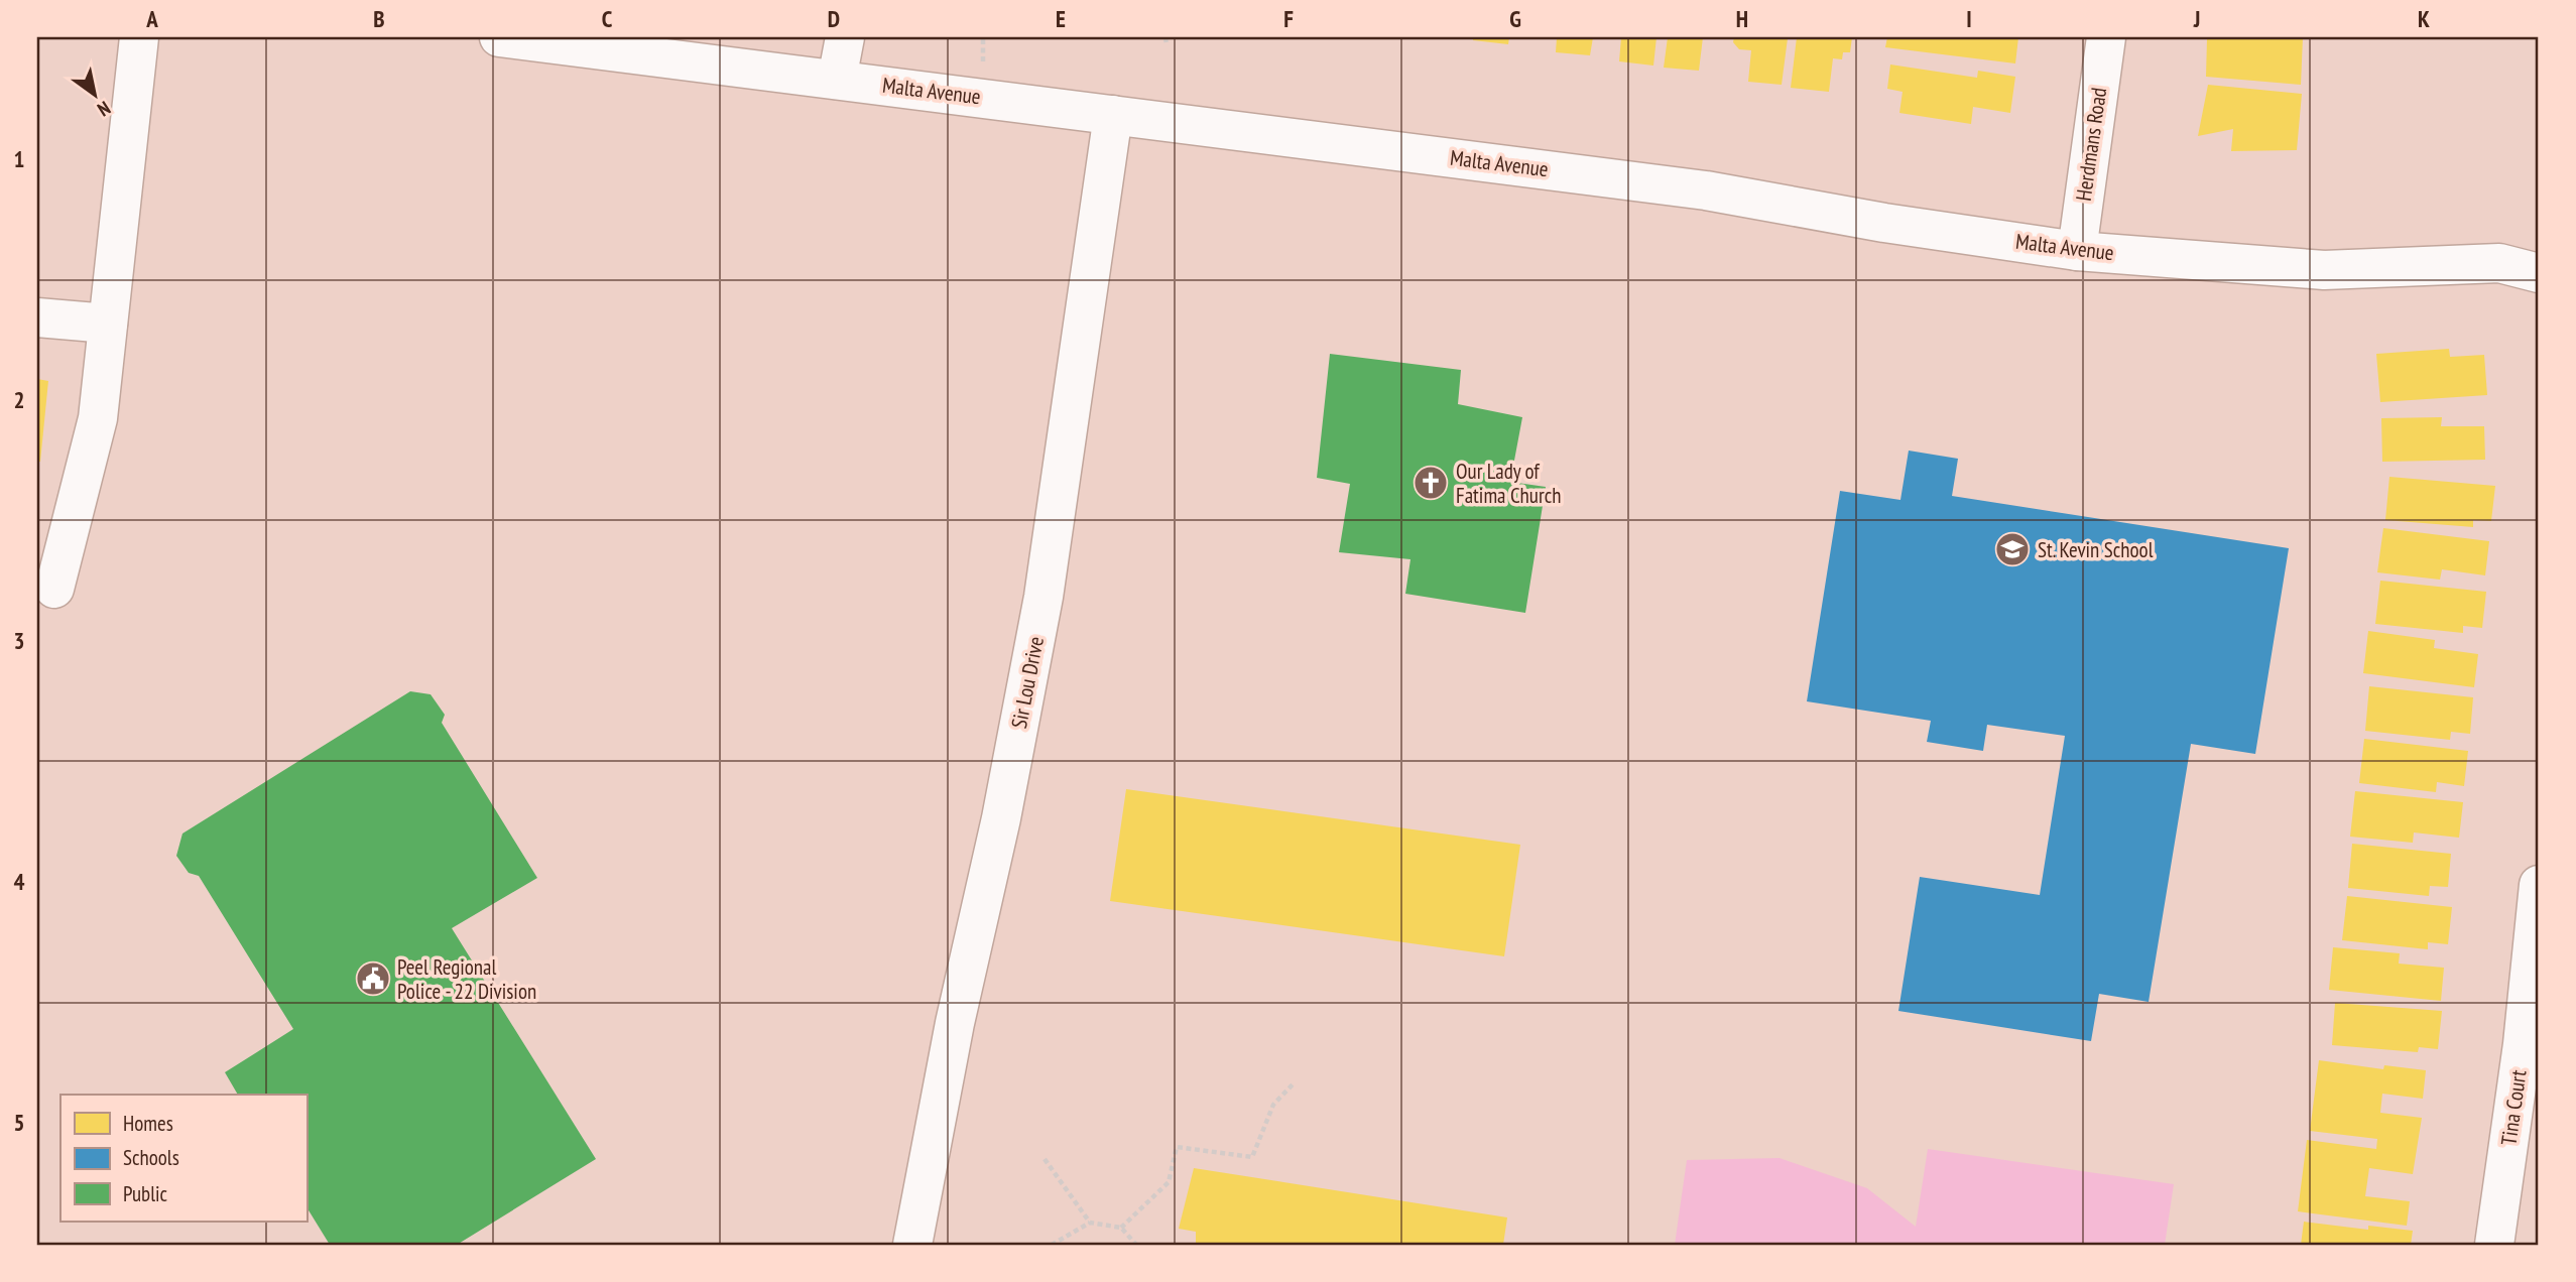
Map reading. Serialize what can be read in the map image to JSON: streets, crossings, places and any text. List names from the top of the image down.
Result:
{
  "streets": {
    "street": [
      "Malta Avenue",
      "Herdmans Road",
      "Sir Lou Drive",
      "Tina Court"
    ]
  },
  "crossings": [
    ["Malta Avenue", "Herdmans Road"],
    ["Malta Avenue", "Sir Lou Drive"]
  ],
  "places": {
    "church": ["Our Lady of Fatima Church"],
    "school or university": ["St. Kevin School"],
    "public building": ["Peel Regional Police - 22 Division"]
  },
  "legend": ["Homes", "Schools", "Public"],
  "north": "bottom right",
  "grid": {
    "columns": [
      "A",
      "B",
      "C",
      "D",
      "E",
      "F",
      "G",
      "H",
      "I",
      "J",
      "K"
    ],
    "rows": [
      "1",
      "2",
      "3",
      "4",
      "5"
    ]
  }
}
